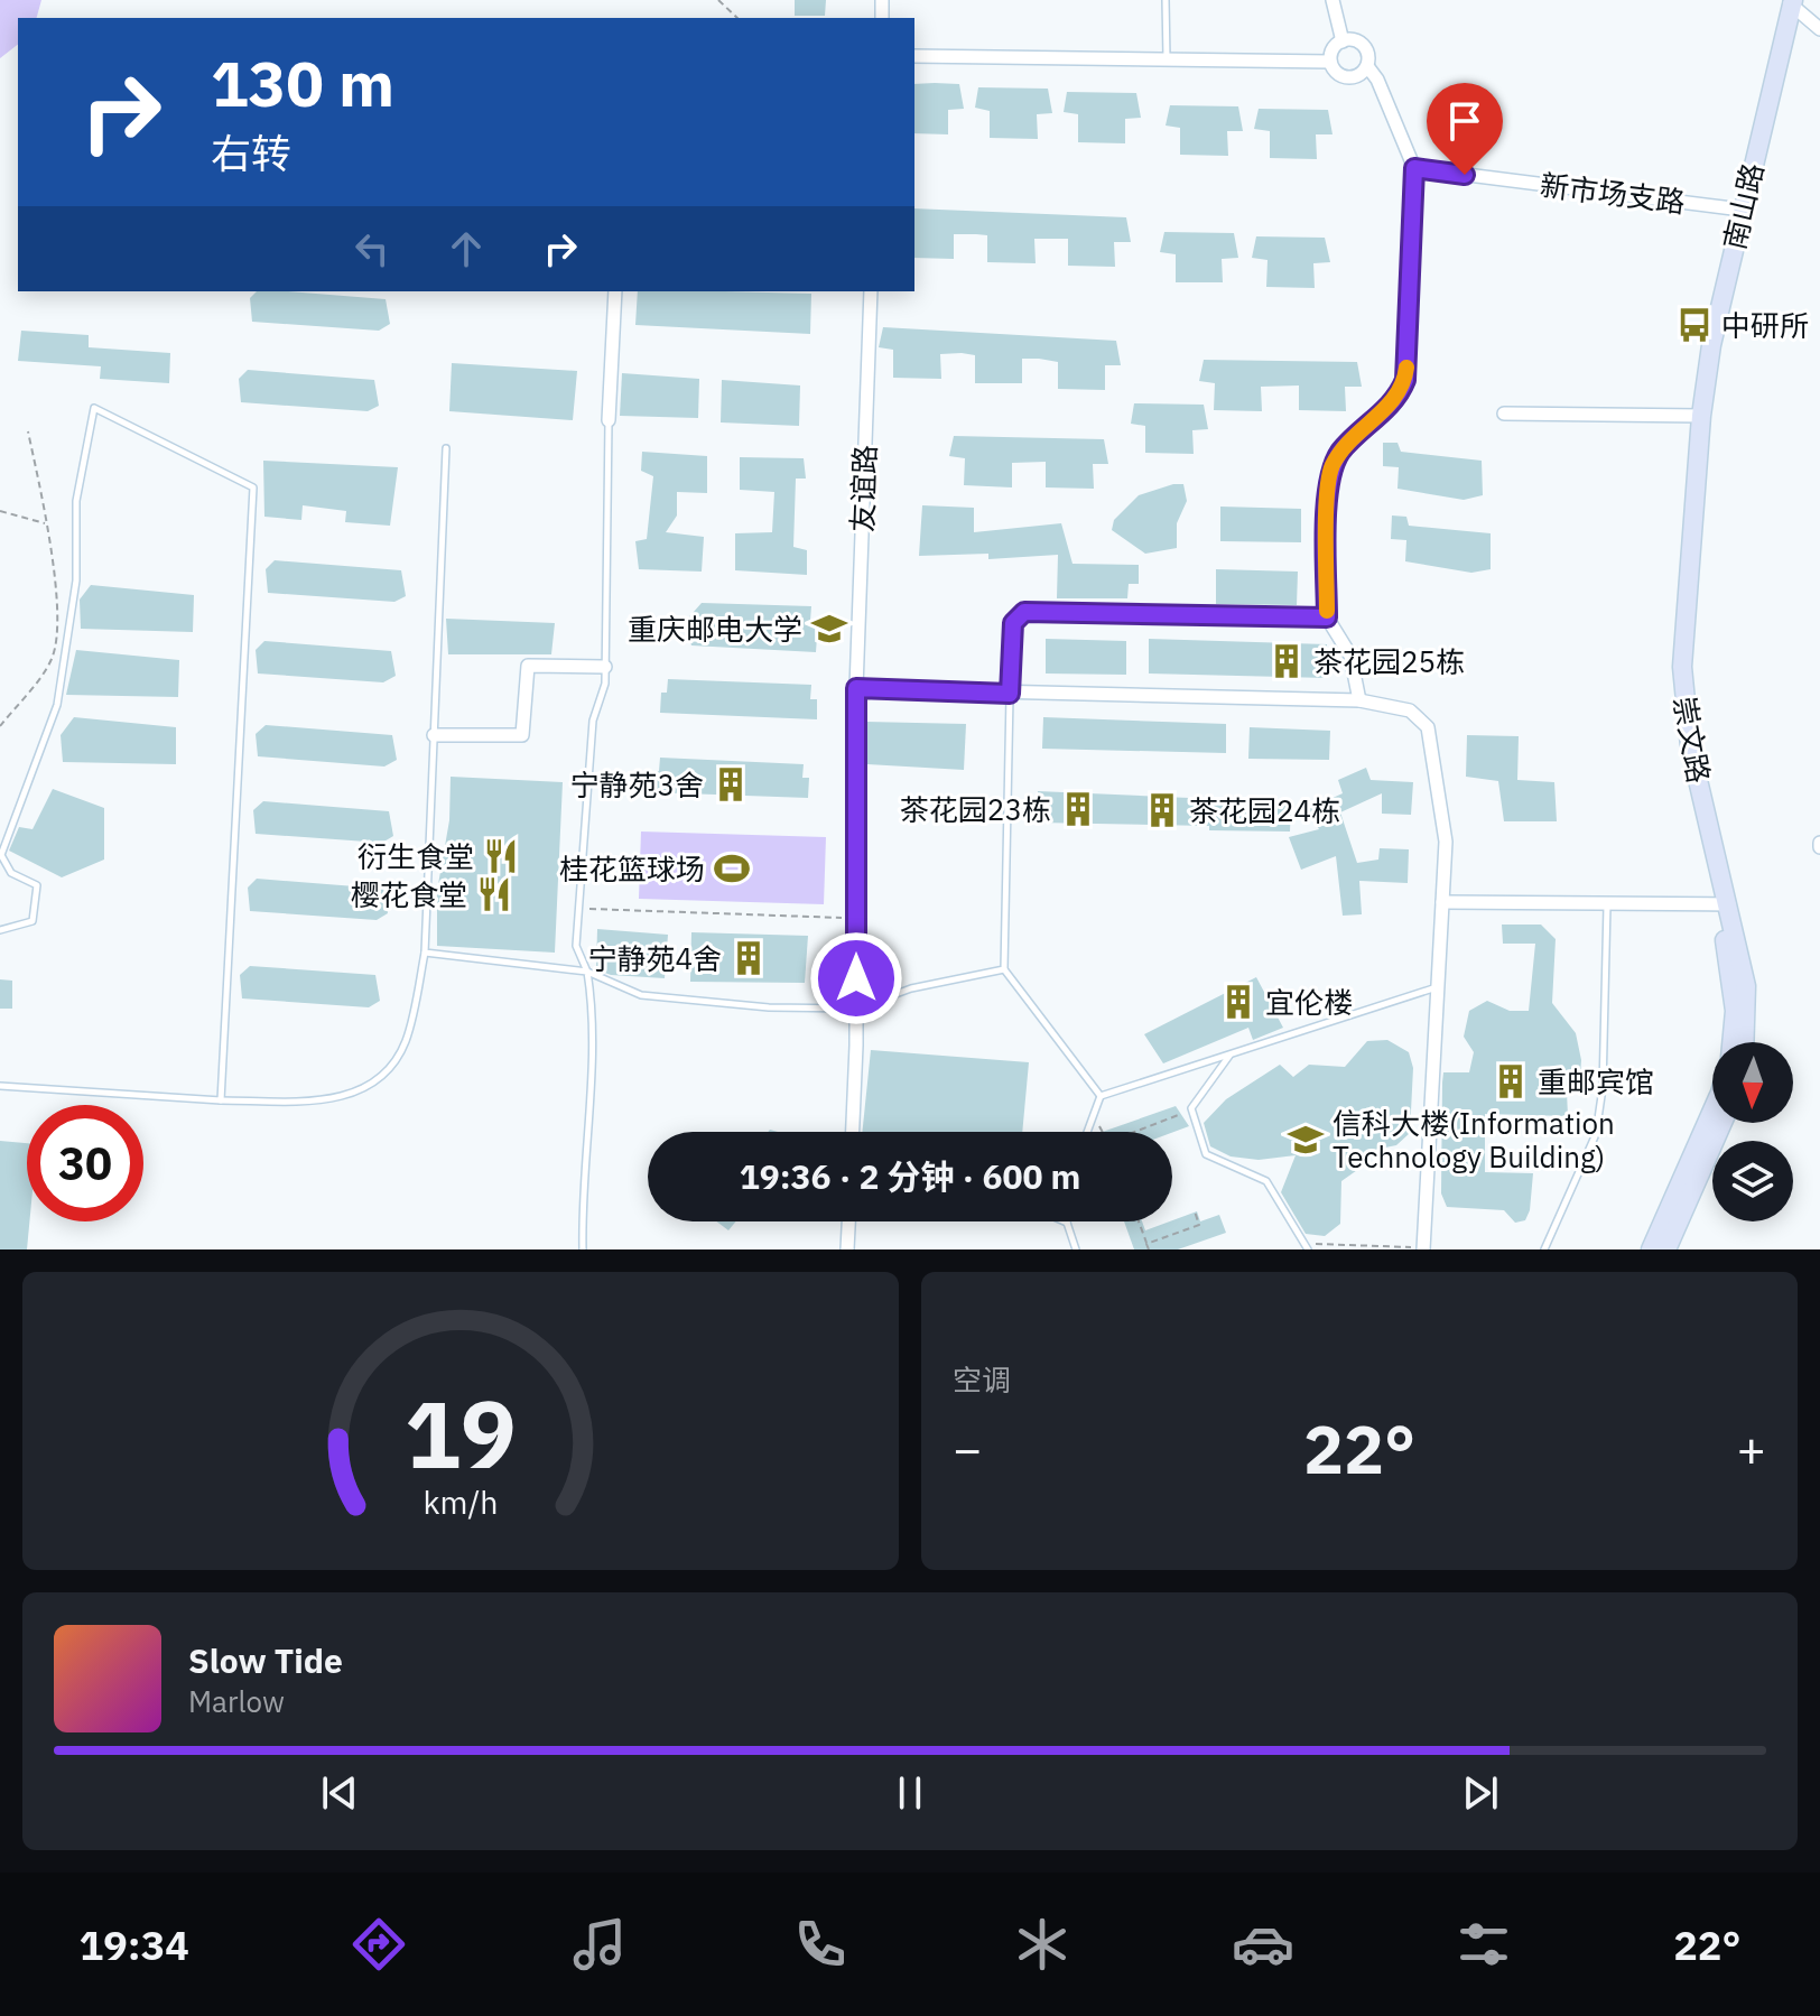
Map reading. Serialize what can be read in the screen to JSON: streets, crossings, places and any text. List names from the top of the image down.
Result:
{
  "streets": {
    "main road": ["南山路", "崇文路"],
    "street": ["新市场支路", "友谊路"]
  },
  "crossings": [
    ["新市场支路", "南山路"],
    ["南山路", "崇文路"]
  ],
  "places": {
    "bus stop": ["中研所"],
    "school or university": ["重庆邮电大学", "信科大楼(Information Technology Building)"],
    "building": [
      "茶花园25栋",
      "宁静苑3舍",
      "茶花园23栋",
      "茶花园24栋",
      "宁静苑4舍",
      "宜伦楼",
      "重邮宾馆"
    ],
    "restaurant": ["衍生食堂", "樱花食堂"],
    "sports": ["桂花篮球场"]
  },
  "north": "bottom",
  "page": {
    "turn": ["130 m", "右转"],
    "limit": "30",
    "trip": "19:36 · 2 分钟 · 600 m",
    "tile": "空调",
    "heat": ["−", "22°", "+"],
    "song": ["Slow Tide", "Marlow"],
    "tabs": ["19:34", "22°"],
    "gauge": ["19", "km/h"]
  }
}
